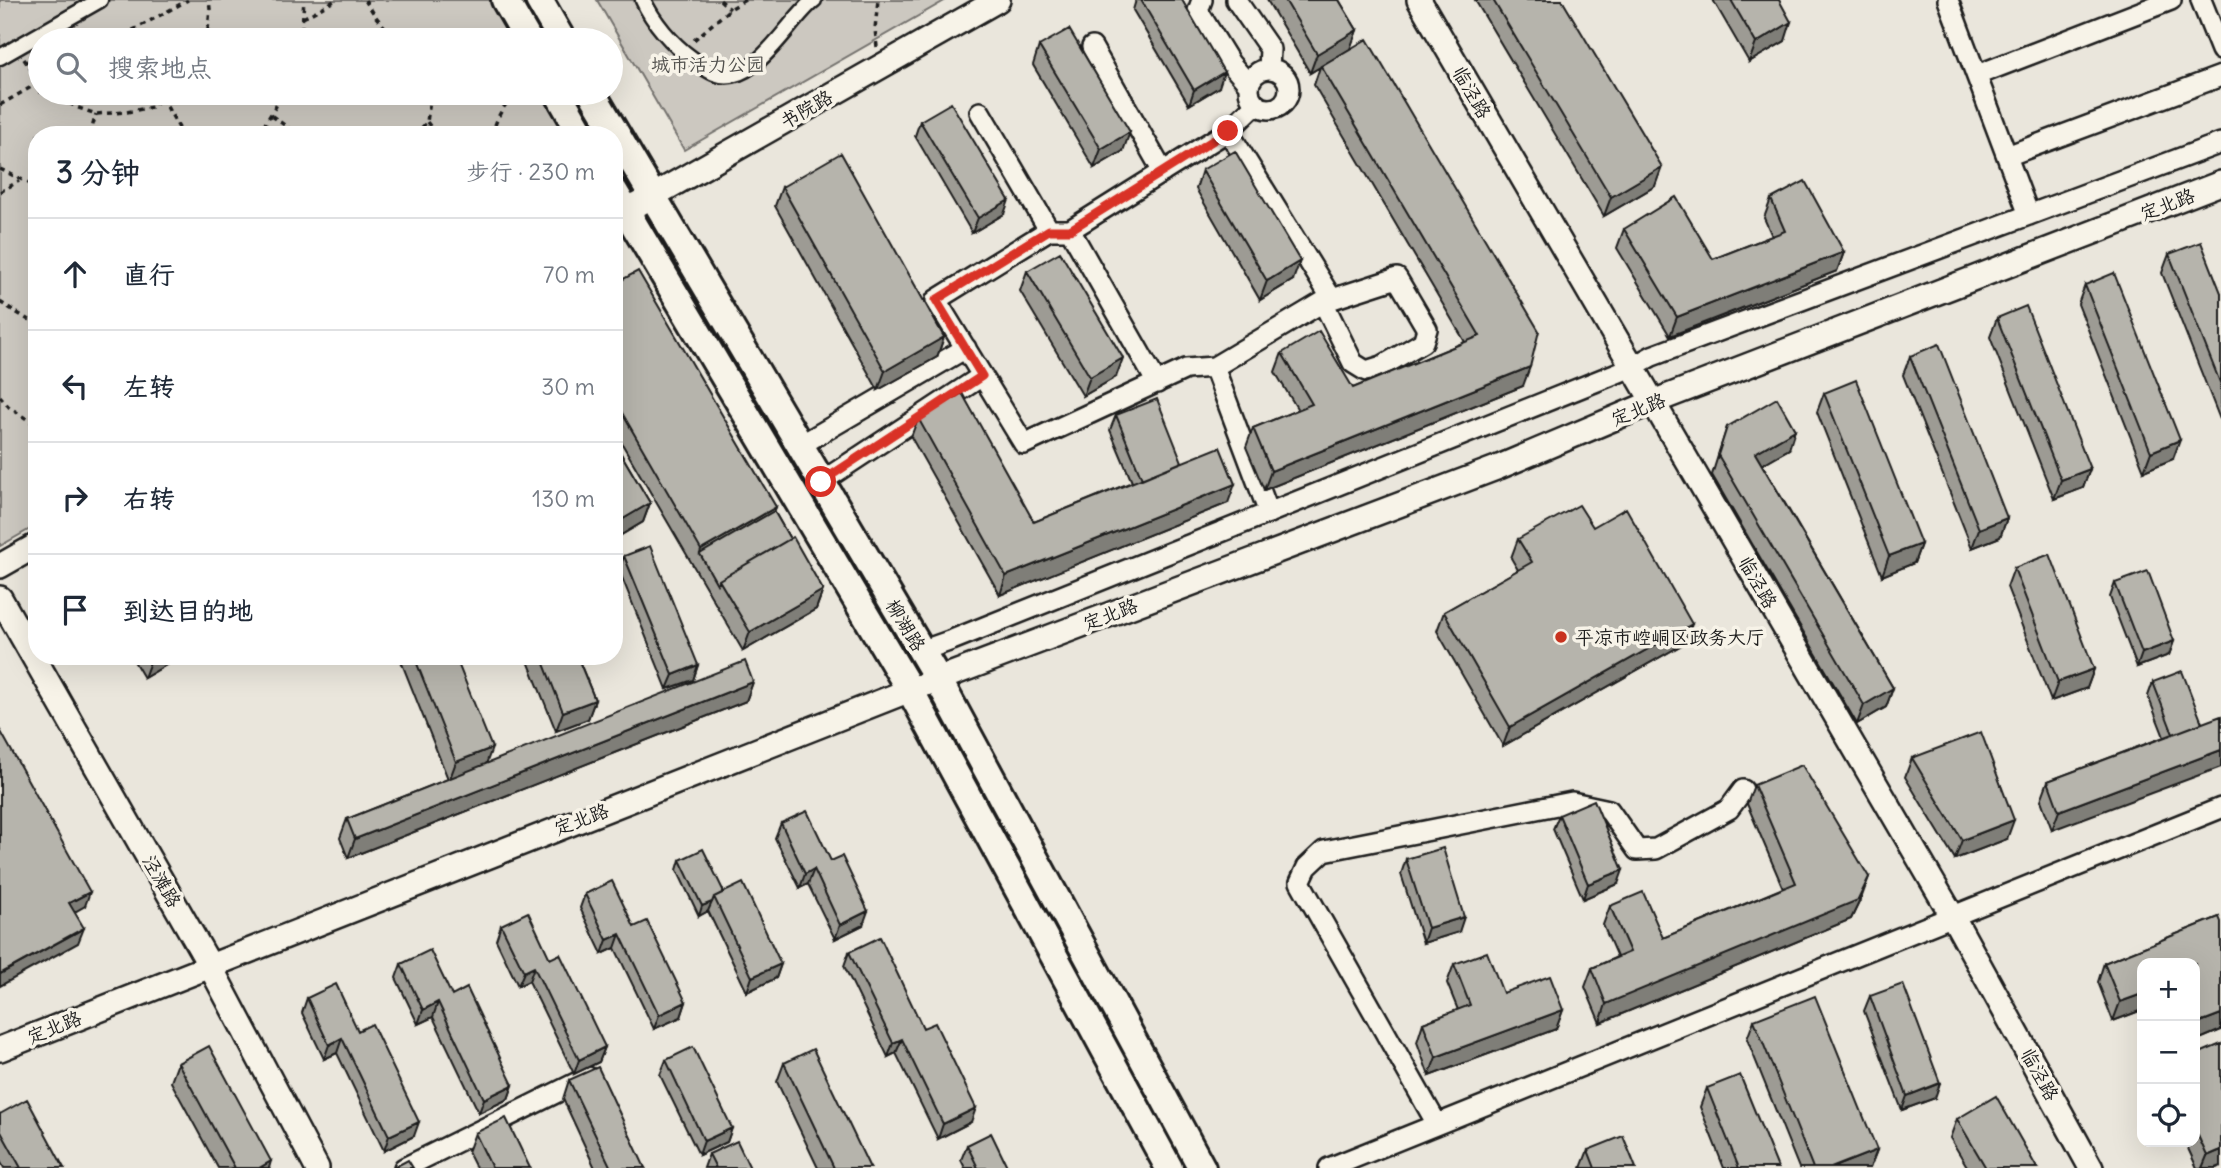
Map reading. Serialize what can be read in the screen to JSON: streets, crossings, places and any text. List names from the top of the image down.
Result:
{
  "streets": {
    "main road": ["柳湖路"],
    "street": [
      "临泾路",
      "书院路",
      "定北路",
      "泾滩路"
    ]
  },
  "crossings": [
    ["临泾路", "定北路"],
    ["书院路", "柳湖路"],
    ["定北路", "柳湖路"],
    ["定北路", "泾滩路"]
  ],
  "parks": ["城市活力公园"],
  "places": ["平凉市崆峒区政务大厅"],
  "page": {
    "search": "搜索地点",
    "heading": ["3 分钟", "步行 · 230 m"],
    "list": [
      ["直行", "70 m"],
      ["左转", "30 m"],
      ["右转", "130 m"],
      "到达目的地"
    ],
    "map_buttons": ["+", "−"]
  }
}
